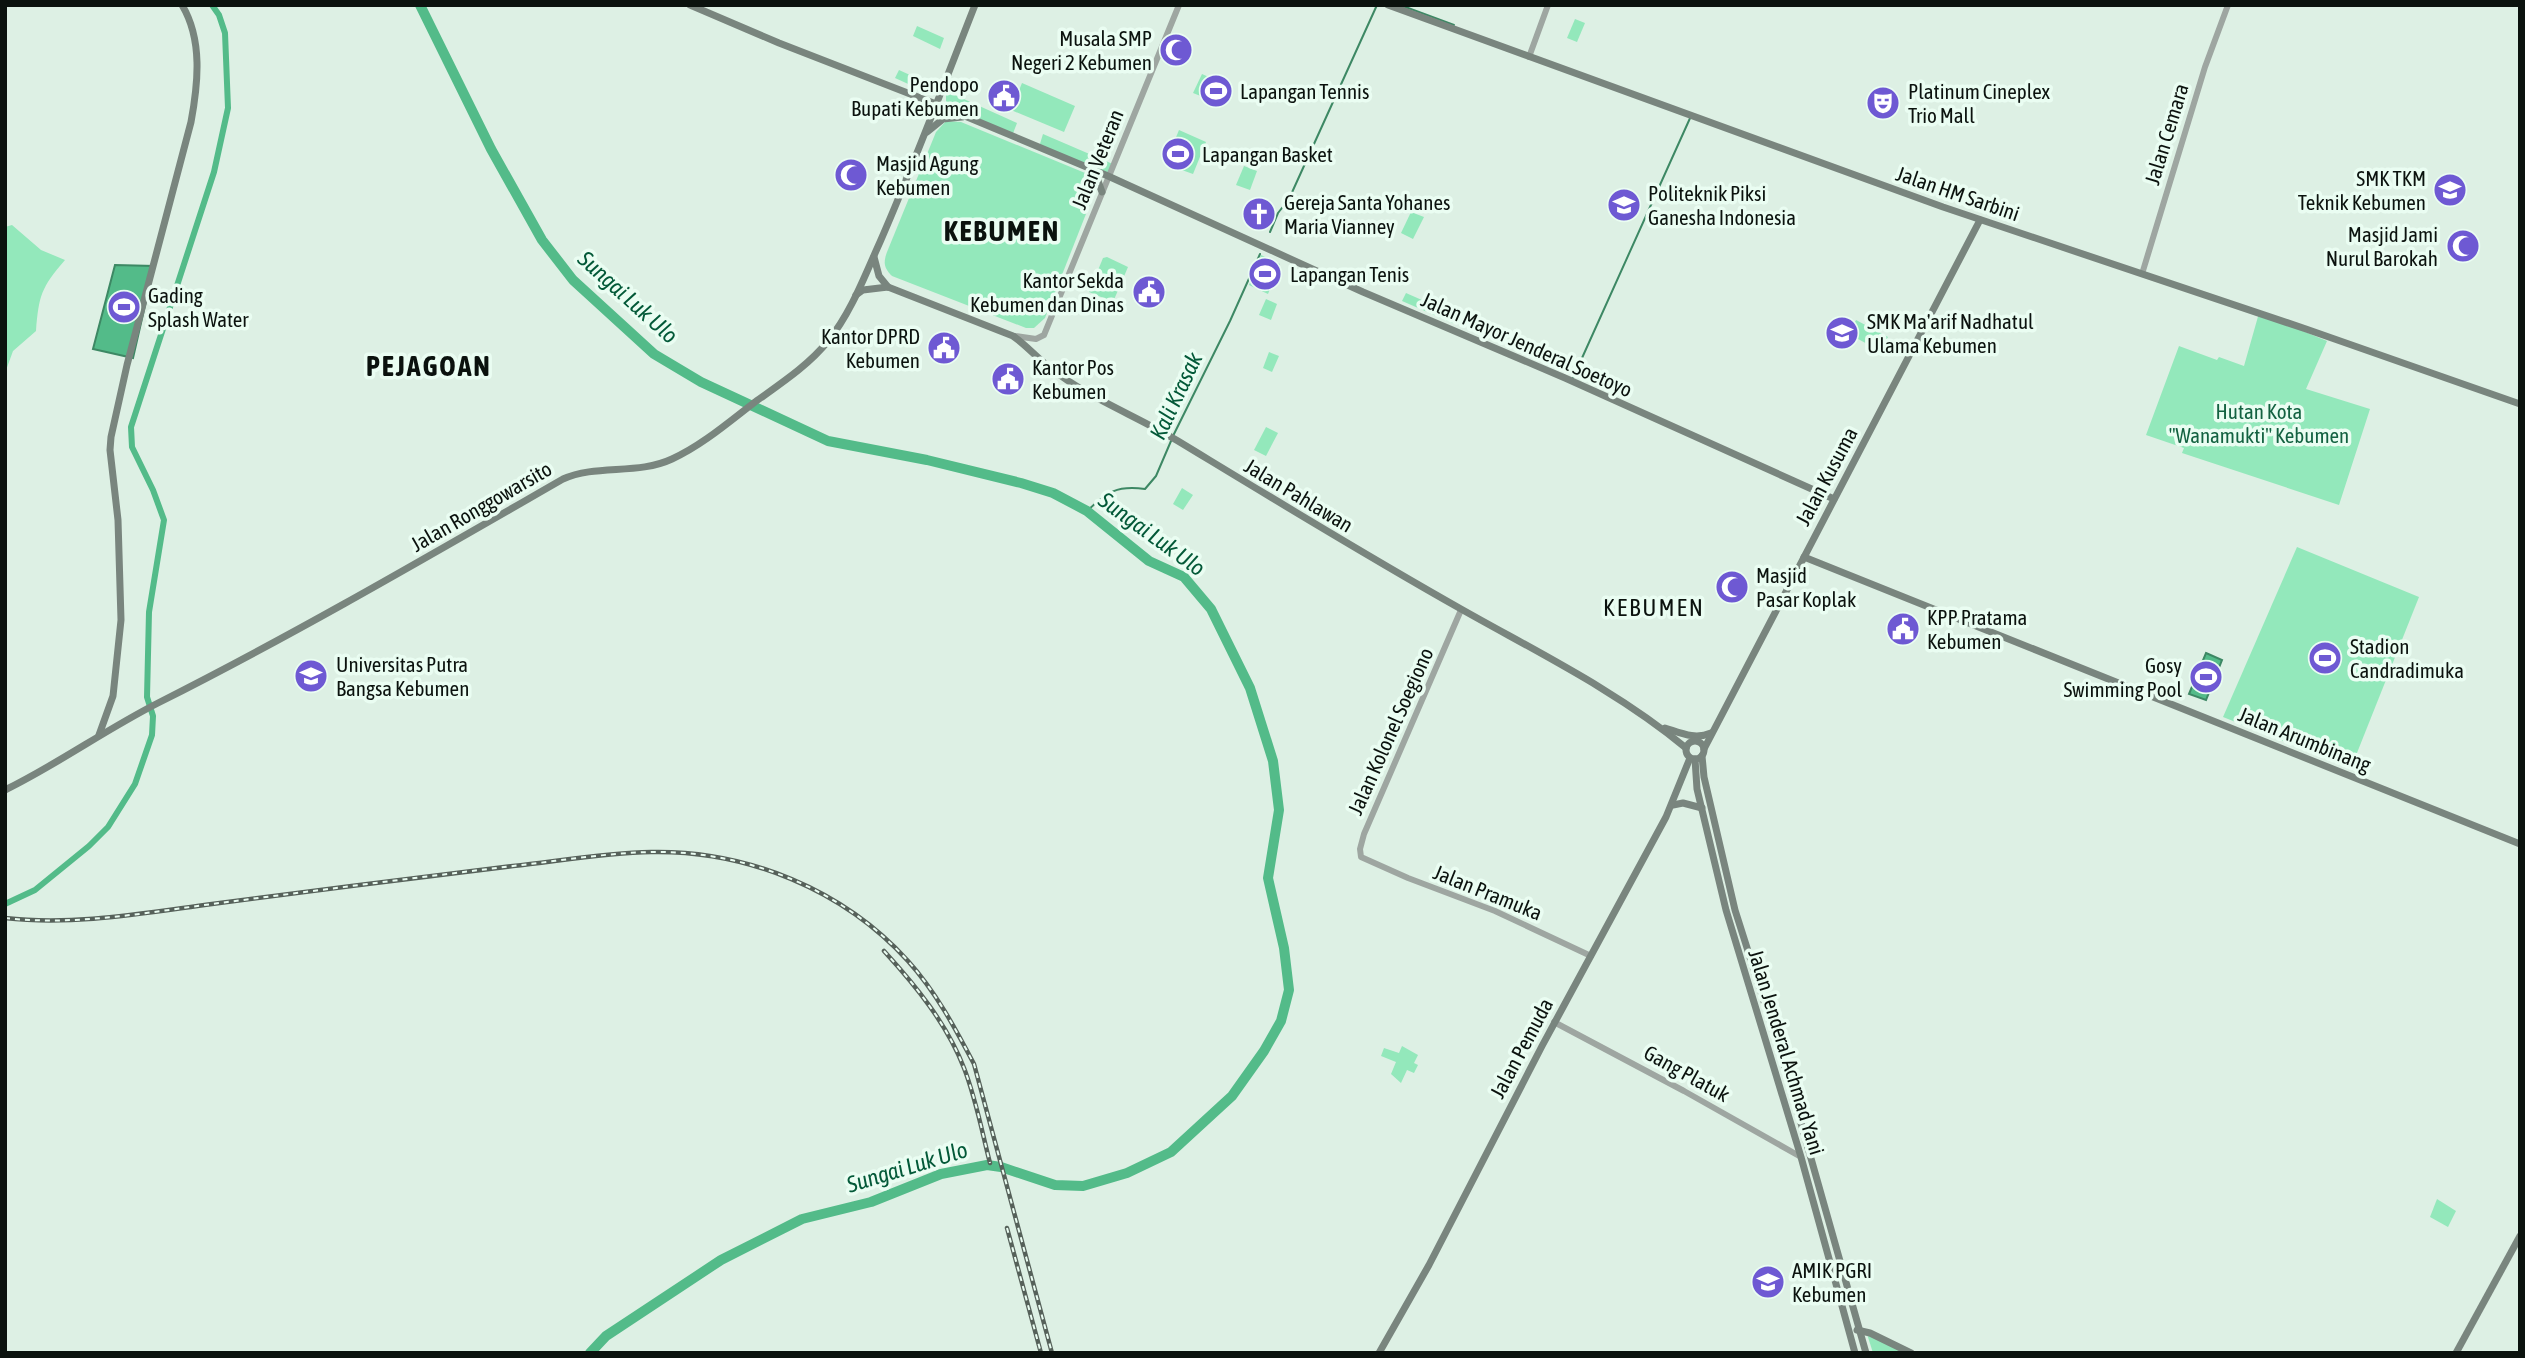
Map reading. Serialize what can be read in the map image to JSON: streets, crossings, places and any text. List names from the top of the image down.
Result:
{
  "streets": {
    "main road": [
      "Jalan HM Sarbini",
      "Jalan Mayor Jenderal Soetoyo",
      "Jalan Kusuma",
      "Jalan Pahlawan",
      "Jalan Ronggowarsito",
      "Jalan Arumbinang",
      "Jalan Pemuda",
      "Jalan Jenderal Achmad Yani"
    ],
    "street": [
      "Jalan Cemara",
      "Jalan Veteran",
      "Jalan Kolonel Soegiono",
      "Jalan Pramuka",
      "Gang Platuk"
    ]
  },
  "crossings": [
    ["Jalan Cemara", "Jalan HM Sarbini"],
    ["Jalan Veteran", "Jalan Mayor Jenderal Soetoyo"],
    ["Jalan Veteran", "Jalan Pahlawan"],
    ["Jalan HM Sarbini", "Jalan Kusuma"],
    ["Jalan Mayor Jenderal Soetoyo", "Jalan Kusuma"],
    ["Jalan Mayor Jenderal Soetoyo", "Jalan Pahlawan"],
    ["Jalan Kusuma", "Jalan Arumbinang"],
    ["Jalan Kusuma", "Jalan Pemuda"],
    ["Jalan Kusuma", "Jalan Jenderal Achmad Yani"],
    ["Jalan Pahlawan", "Jalan Kolonel Soegiono"],
    ["Jalan Kolonel Soegiono", "Jalan Pramuka"],
    ["Jalan Pramuka", "Jalan Pemuda"],
    ["Jalan Pemuda", "Jalan Jenderal Achmad Yani"],
    ["Jalan Pemuda", "Gang Platuk"],
    ["Jalan Jenderal Achmad Yani", "Gang Platuk"]
  ],
  "districts": ["KEBUMEN", "PEJAGOAN", "KEBUMEN"],
  "water": ["Sungai Luk Ulo", "Kali Krasak"],
  "parks": ["Hutan Kota \"Wanamukti\" Kebumen"],
  "places": {
    "mosque": [
      "Musala SMP Negeri 2 Kebumen",
      "Masjid Agung Kebumen",
      "Masjid Jami Nurul Barokah",
      "Masjid Pasar Koplak"
    ],
    "sports": [
      "Lapangan Tennis",
      "Lapangan Basket",
      "Lapangan Tenis",
      "Gading Splash Water",
      "Stadion Candradimuka",
      "Gosy Swimming Pool"
    ],
    "public building": [
      "Pendopo Bupati Kebumen",
      "Kantor Sekda Kebumen dan Dinas",
      "Kantor DPRD Kebumen",
      "Kantor Pos Kebumen",
      "KPP Pratama Kebumen"
    ],
    "theatre": ["Platinum Cineplex Trio Mall"],
    "school or university": [
      "SMK TKM Teknik Kebumen",
      "Politeknik Piksi Ganesha Indonesia",
      "SMK Ma'arif Nadhatul Ulama Kebumen",
      "Universitas Putra Bangsa Kebumen",
      "AMIK PGRI Kebumen"
    ],
    "church": ["Gereja Santa Yohanes Maria Vianney"]
  }
}
